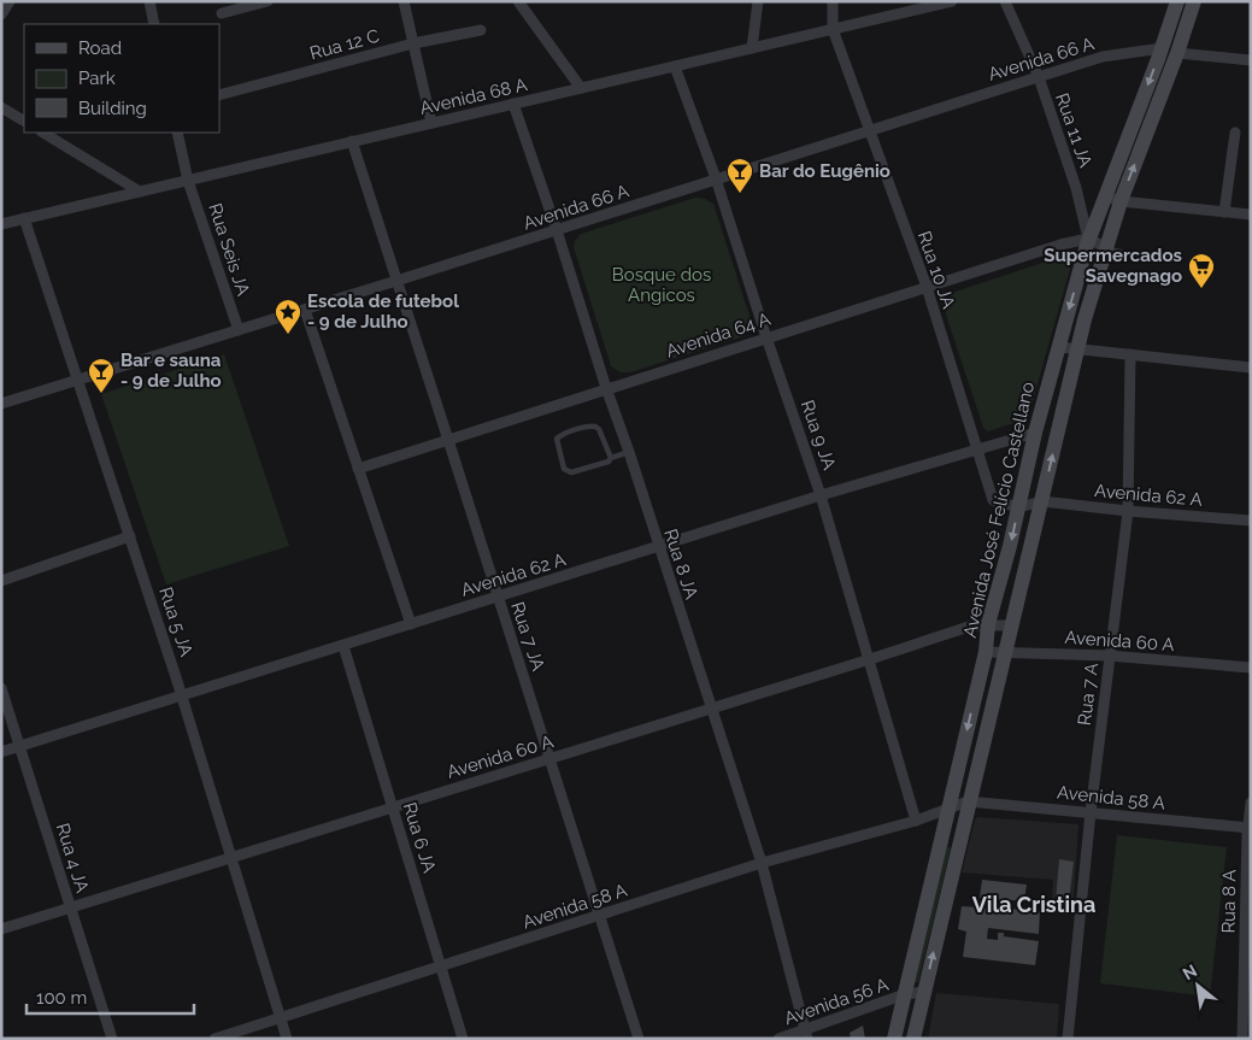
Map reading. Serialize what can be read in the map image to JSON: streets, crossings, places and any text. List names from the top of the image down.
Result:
{
  "streets": {
    "main road": ["Avenida José Felício Castellano"],
    "street": [
      "Rua 12 C",
      "Avenida 66 A",
      "Avenida 68 A",
      "Rua 11 JA",
      "Rua Seis JA",
      "Rua 10 JA",
      "Avenida 64 A",
      "Rua 9 JA",
      "Avenida 62 A",
      "Rua 8 JA",
      "Rua 5 JA",
      "Rua 7 JA",
      "Avenida 60 A",
      "Rua 7 A",
      "Avenida 58 A",
      "Rua 6 JA",
      "Rua 4 JA",
      "Rua 8 A",
      "Avenida 56 A"
    ]
  },
  "crossings": [
    ["Avenida 66 A", "Rua 11 JA"],
    ["Avenida 66 A", "Rua Seis JA"],
    ["Avenida 66 A", "Rua 10 JA"],
    ["Avenida 66 A", "Rua 9 JA"],
    ["Avenida 66 A", "Avenida José Felício Castellano"],
    ["Avenida 66 A", "Rua 8 JA"],
    ["Avenida 66 A", "Rua 5 JA"],
    ["Avenida 66 A", "Rua 7 JA"],
    ["Avenida 68 A", "Rua Seis JA"],
    ["Avenida 68 A", "Rua 10 JA"],
    ["Avenida 68 A", "Rua 9 JA"],
    ["Avenida 68 A", "Rua 8 JA"],
    ["Avenida 68 A", "Rua 5 JA"],
    ["Avenida 68 A", "Rua 7 JA"],
    ["Rua 11 JA", "Avenida 64 A"],
    ["Rua 11 JA", "Avenida José Felício Castellano"],
    ["Rua 10 JA", "Avenida 64 A"],
    ["Rua 10 JA", "Avenida 62 A"],
    ["Rua 10 JA", "Avenida José Felício Castellano"],
    ["Avenida 64 A", "Rua 9 JA"],
    ["Avenida 64 A", "Avenida José Felício Castellano"],
    ["Avenida 64 A", "Rua 8 JA"],
    ["Avenida 64 A", "Rua 7 JA"],
    ["Rua 9 JA", "Avenida 62 A"],
    ["Rua 9 JA", "Avenida 60 A"],
    ["Rua 9 JA", "Avenida 58 A"],
    ["Avenida 62 A", "Avenida José Felício Castellano"],
    ["Avenida 62 A", "Rua 8 JA"],
    ["Avenida 62 A", "Rua 5 JA"],
    ["Avenida 62 A", "Rua 7 JA"],
    ["Avenida 62 A", "Rua 7 A"],
    ["Avenida 62 A", "Rua 6 JA"],
    ["Avenida 62 A", "Rua 4 JA"],
    ["Avenida José Felício Castellano", "Avenida 60 A"],
    ["Avenida José Felício Castellano", "Avenida 58 A"],
    ["Avenida José Felício Castellano", "Avenida 56 A"],
    ["Rua 8 JA", "Avenida 60 A"],
    ["Rua 8 JA", "Avenida 58 A"],
    ["Rua 8 JA", "Avenida 56 A"],
    ["Rua 5 JA", "Avenida 60 A"],
    ["Rua 5 JA", "Avenida 58 A"],
    ["Rua 7 JA", "Avenida 60 A"],
    ["Rua 7 JA", "Avenida 58 A"],
    ["Avenida 60 A", "Rua 7 A"],
    ["Avenida 60 A", "Rua 6 JA"],
    ["Avenida 60 A", "Rua 4 JA"],
    ["Rua 7 A", "Avenida 58 A"],
    ["Avenida 58 A", "Rua 6 JA"],
    ["Avenida 58 A", "Rua 8 A"]
  ],
  "districts": ["Vila Cristina"],
  "parks": ["Bosque dos Angicos"],
  "places": {
    "bar": ["Bar do Eugênio", "Bar e sauna - 9 de Julho"],
    "supermarket": ["Supermercados Savegnago"],
    "place": ["Escola de futebol - 9 de Julho"]
  },
  "legend": ["Road", "Park", "Building"],
  "scale_bar": "100 m",
  "north": "top left"
}
